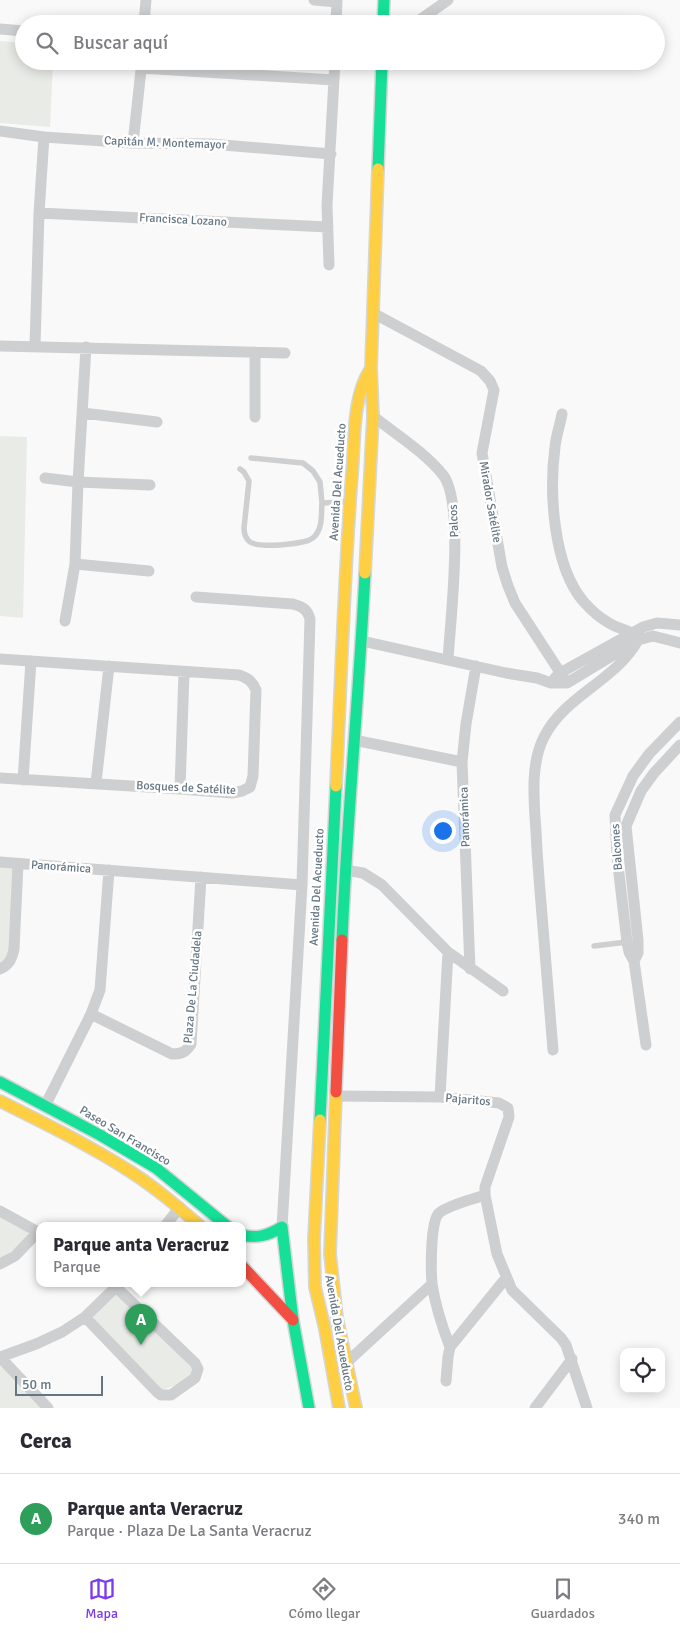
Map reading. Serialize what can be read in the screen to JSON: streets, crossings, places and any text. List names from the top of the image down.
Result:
{
  "streets": {
    "street": [
      "Capitán M. Montemayor",
      "Francisca Lozano",
      "Avenida Del Acueducto",
      "Mirador Satélite",
      "Palcos",
      "Bosques de Satélite",
      "Panorámica",
      "Balcones",
      "Plaza De La Ciudadela",
      "Pajaritos",
      "Paseo San Francisco"
    ]
  },
  "crossings": [
    ["Avenida Del Acueducto", "Mirador Satélite"],
    ["Avenida Del Acueducto", "Palcos"],
    ["Avenida Del Acueducto", "Panorámica"],
    ["Avenida Del Acueducto", "Pajaritos"],
    ["Panorámica", "Plaza De La Ciudadela"]
  ],
  "scale_bar": "50 m",
  "page": {
    "search": "Buscar aquí",
    "popup": ["Parque anta Veracruz", "Parque"],
    "pins": "A",
    "scale": "50 m",
    "heading": "Cerca",
    "list": [
      {
        "mark": "A",
        "name": "Parque anta Veracruz",
        "note": "Parque · Plaza De La Santa Veracruz",
        "value": "340 m"
      }
    ],
    "nav": ["Mapa", "Cómo llegar", "Guardados"]
  }
}
